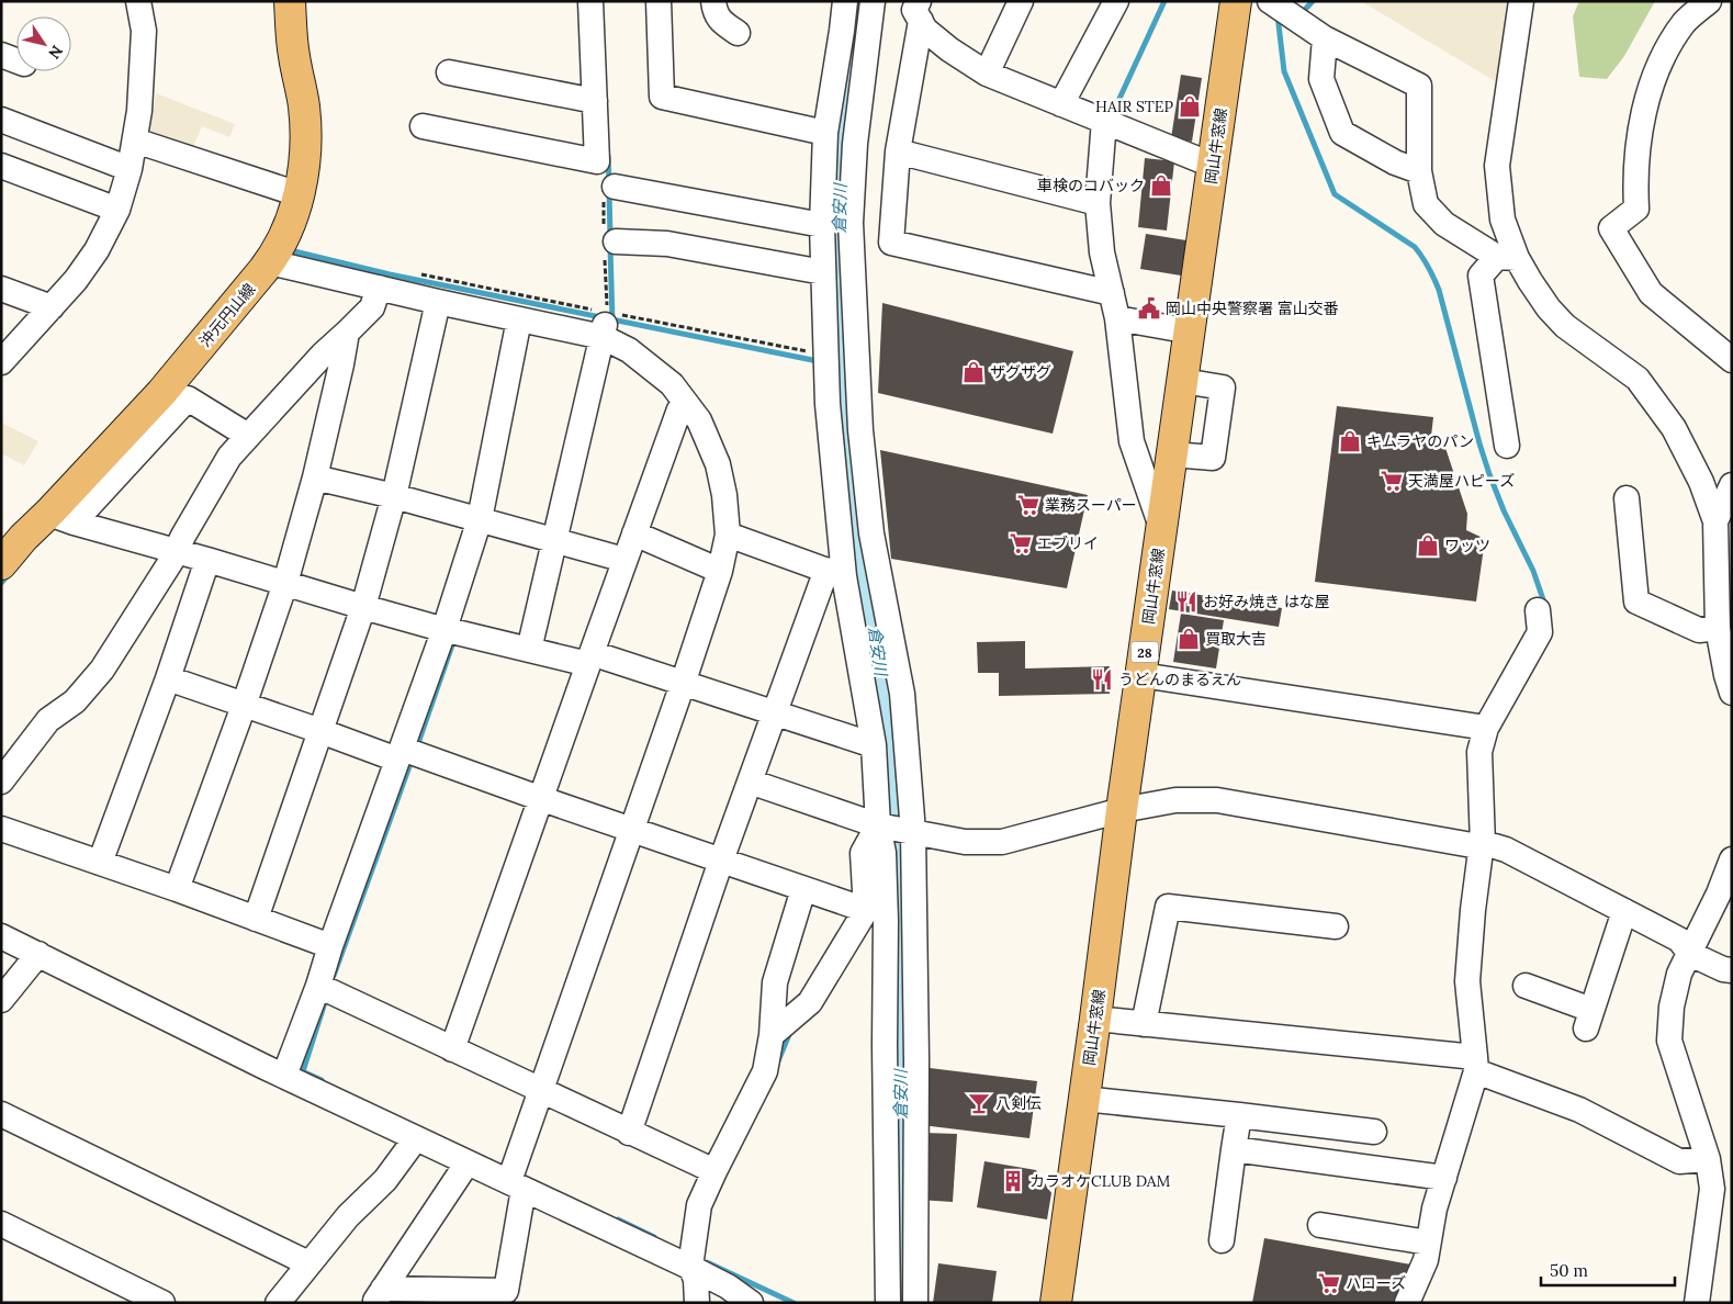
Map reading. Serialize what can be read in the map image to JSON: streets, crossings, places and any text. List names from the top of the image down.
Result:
{
  "streets": {
    "main road": ["岡山牛窓線", "沖元円山線", "28"]
  },
  "water": ["倉安川"],
  "places": {
    "shop": [
      "HAIR STEP",
      "車検のコバック",
      "ザグザグ",
      "キムラヤのパン",
      "ワッツ",
      "買取大吉"
    ],
    "public building": ["岡山中央警察署 富山交番"],
    "supermarket": [
      "天満屋ハピーズ",
      "業務スーパー",
      "エブリイ",
      "ハローズ"
    ],
    "restaurant": ["お好み焼き はな屋", "うどんのまるえん"],
    "bar": ["八剣伝"],
    "building": ["カラオケCLUB DAM"]
  },
  "scale_bar": "50 m",
  "north": "bottom right"
}
